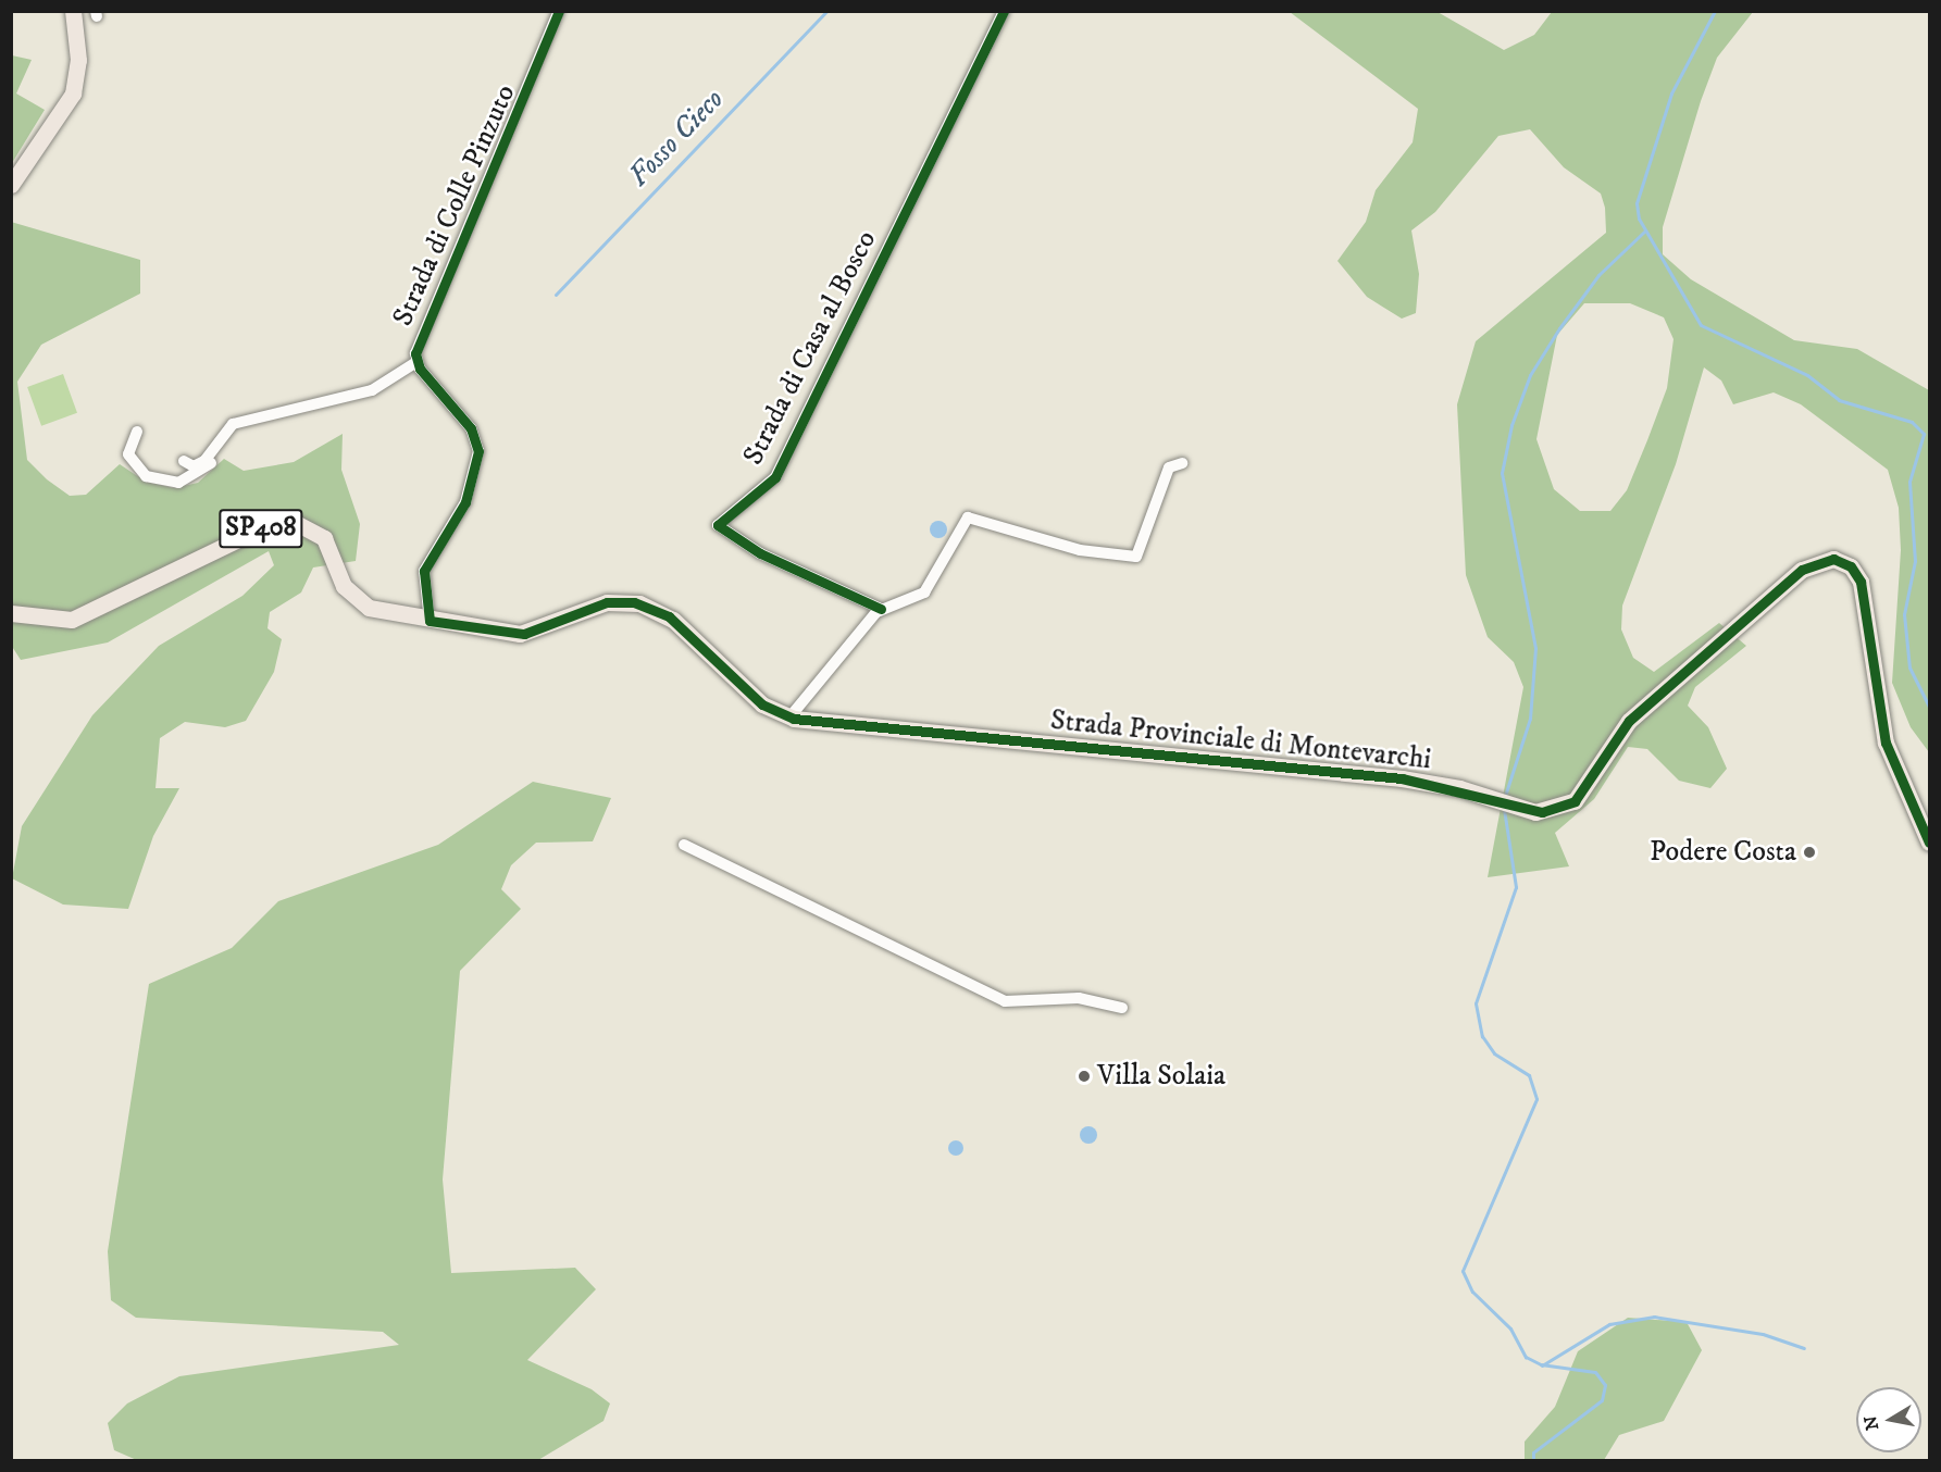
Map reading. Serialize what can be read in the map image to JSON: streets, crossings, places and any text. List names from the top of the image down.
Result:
{
  "streets": {
    "main road": ["SP408", "Strada Provinciale di Montevarchi"],
    "street": ["Strada di Colle Pinzuto", "Strada di Casa al Bosco"]
  },
  "crossings": [
    ["Strada di Colle Pinzuto", "Strada Provinciale di Montevarchi"]
  ],
  "water": ["Fosso Cieco"],
  "places": ["Podere Costa", "Villa Solaia"],
  "north": "left"
}
